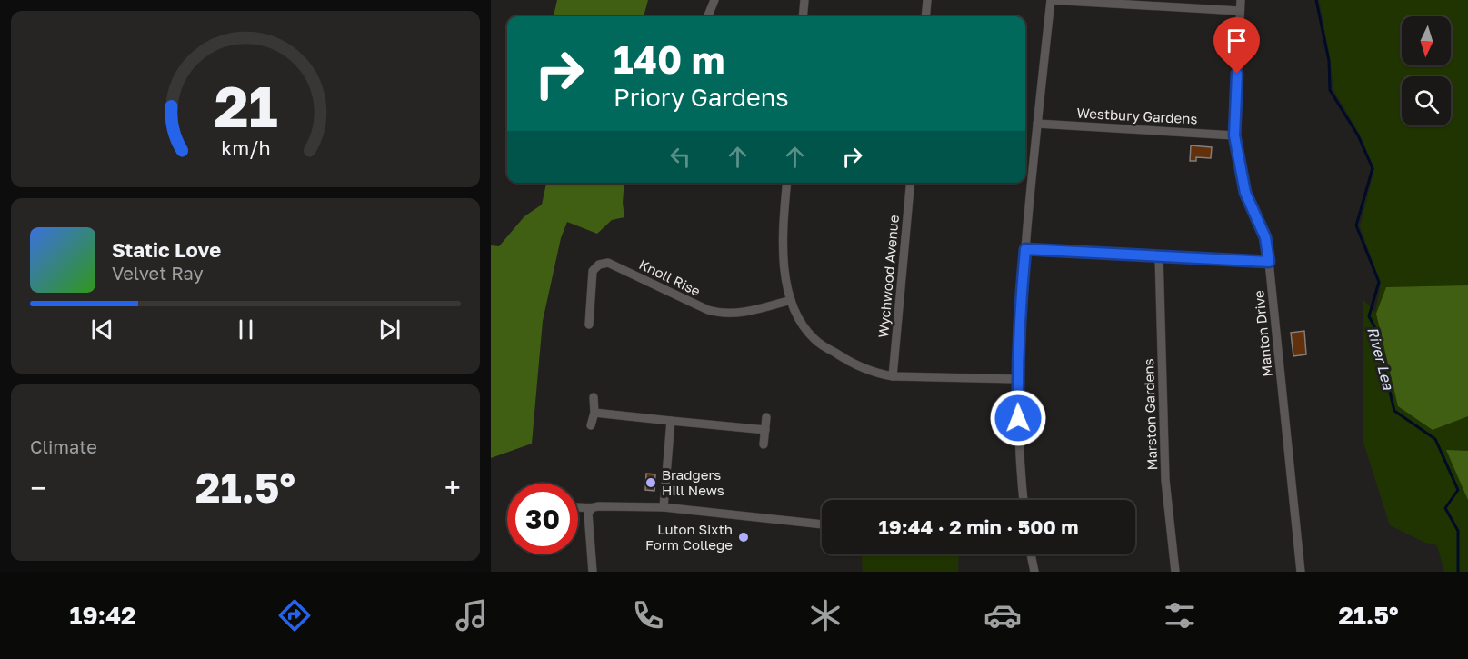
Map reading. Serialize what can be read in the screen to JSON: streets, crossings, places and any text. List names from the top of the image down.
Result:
{
  "streets": {
    "street": [
      "Westbury Gardens",
      "Wychwood Avenue",
      "Knoll Rise",
      "Manton Drive",
      "Marston Gardens"
    ]
  },
  "crossings": [
    ["Westbury Gardens", "Manton Drive"]
  ],
  "water": ["River Lea"],
  "places": ["Bradgers Hill News", "Luton Sixth Form College"],
  "north": "bottom",
  "page": {
    "turn": ["140 m", "Priory Gardens"],
    "song": ["Static Love", "Velvet Ray"],
    "tile": "Climate",
    "heat": ["−", "21.5°", "+"],
    "limit": "30",
    "trip": "19:44 · 2 min · 500 m",
    "tabs": ["19:42", "21.5°"],
    "gauge": ["21", "km/h"]
  }
}
